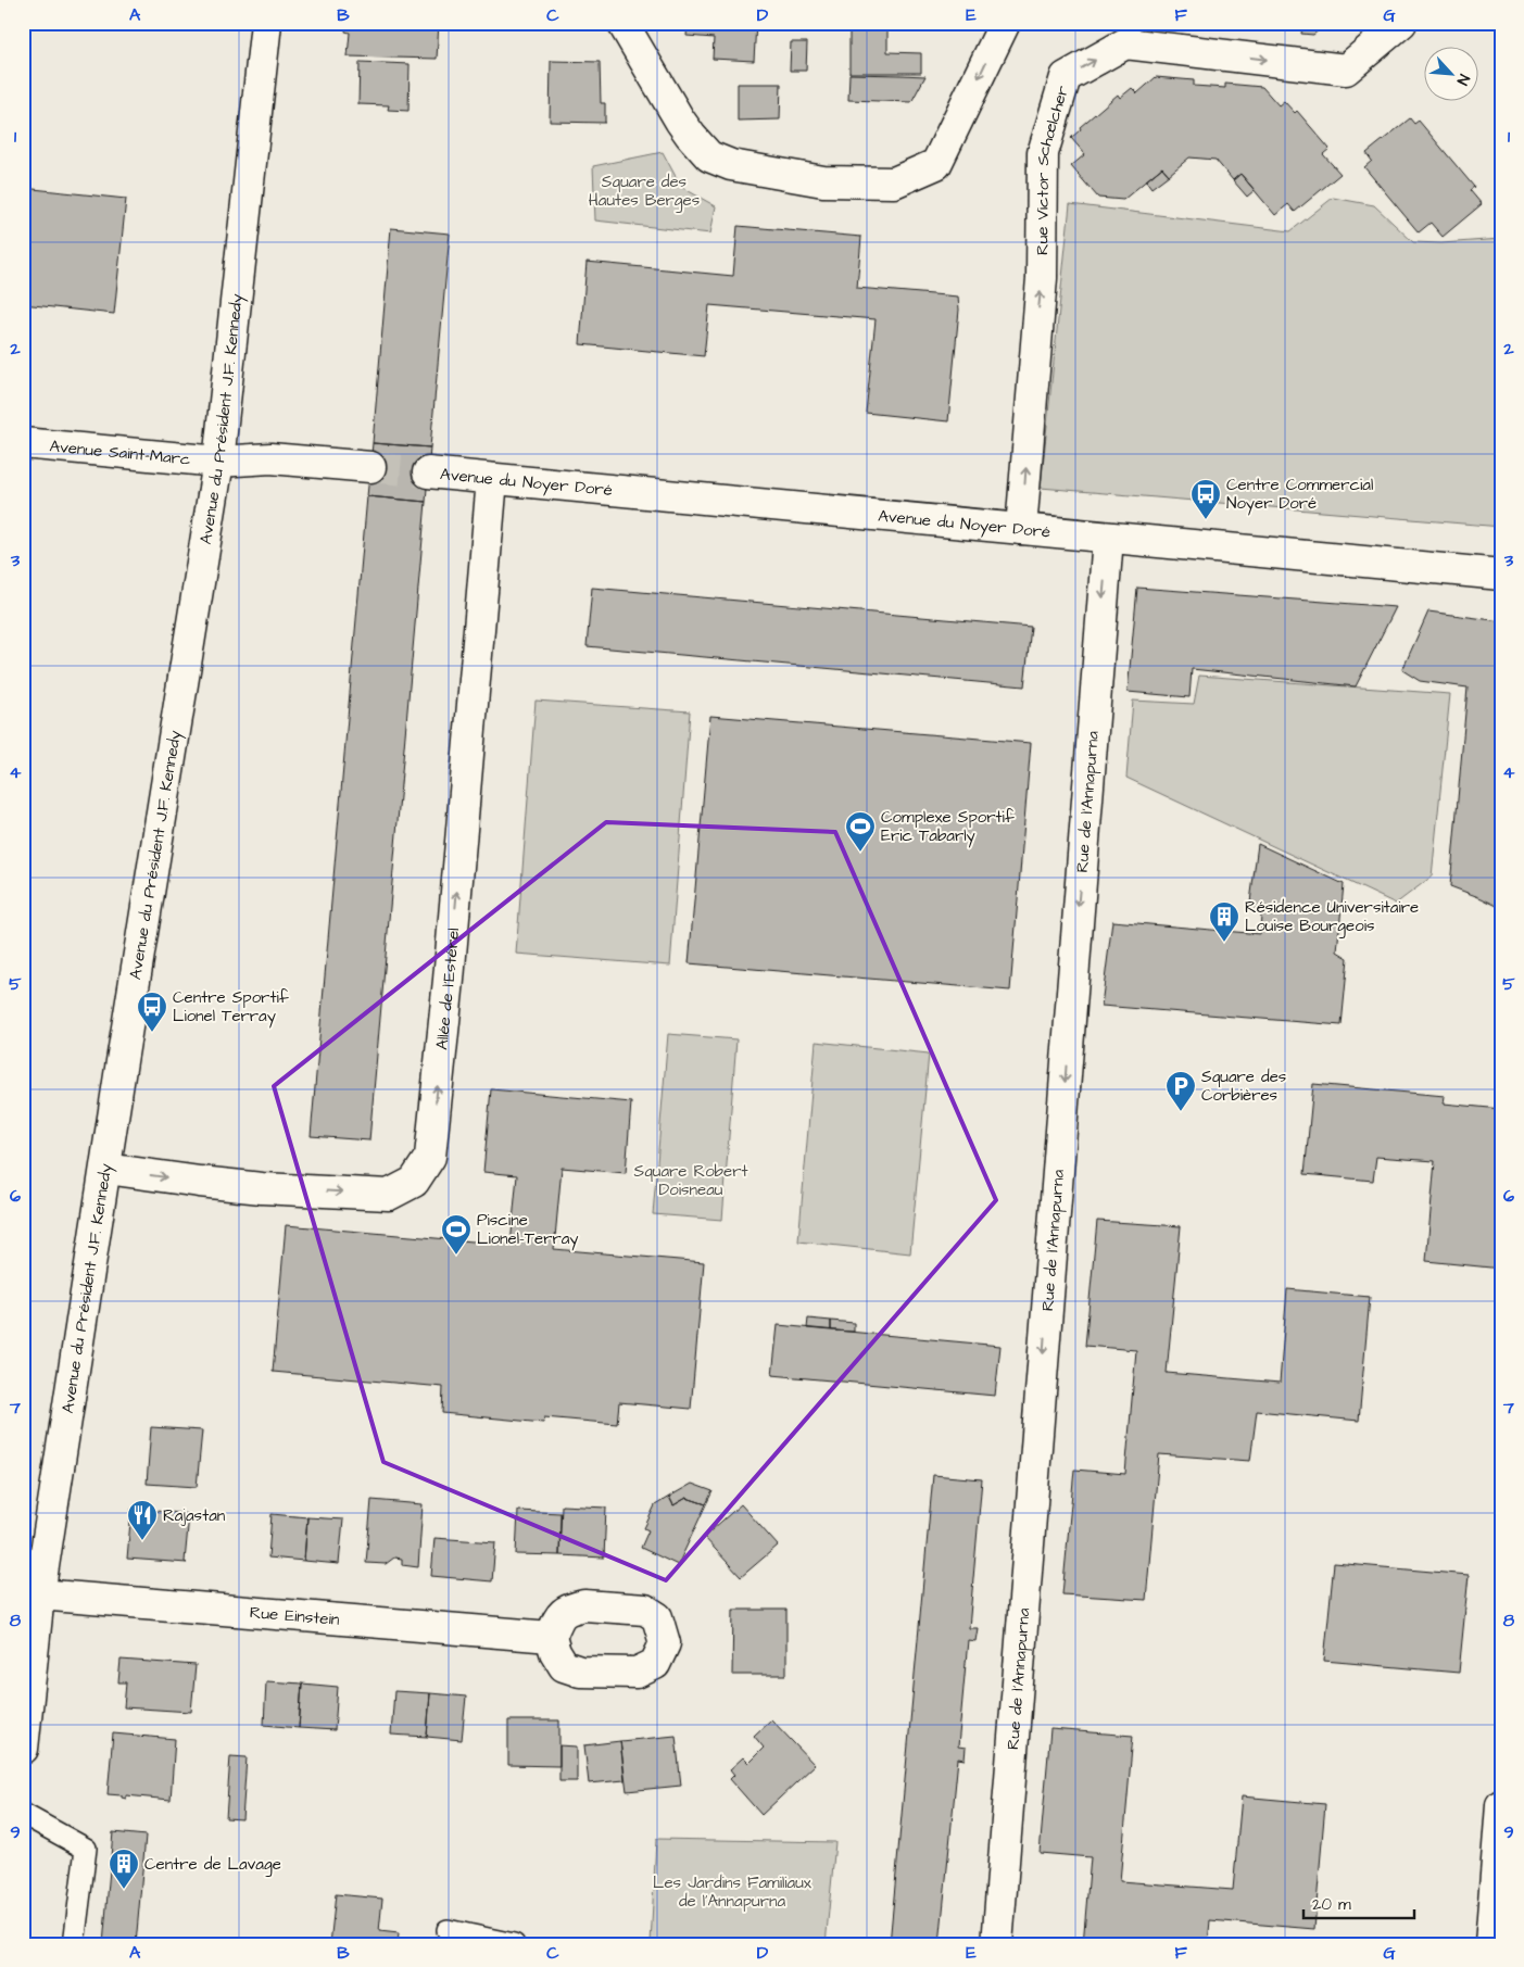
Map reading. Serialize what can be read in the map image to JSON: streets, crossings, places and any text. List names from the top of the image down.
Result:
{
  "streets": {
    "street": [
      "Rue Victor Schœlcher",
      "Avenue du Président J.F. Kennedy",
      "Avenue Saint-Marc",
      "Avenue du Noyer Doré",
      "Rue de l'Annapurna",
      "Allée de l'Estérel",
      "Rue Einstein"
    ]
  },
  "crossings": [
    ["Rue Victor Schœlcher", "Avenue du Noyer Doré"],
    ["Avenue du Président J.F. Kennedy", "Avenue Saint-Marc"],
    ["Avenue du Président J.F. Kennedy", "Allée de l'Estérel"],
    ["Avenue du Président J.F. Kennedy", "Rue Einstein"],
    ["Avenue du Noyer Doré", "Rue de l'Annapurna"],
    ["Avenue du Noyer Doré", "Allée de l'Estérel"]
  ],
  "one_way": ["Rue de l'Annapurna"],
  "parks": ["Square des Hautes Berges", "Square Robert Doisneau", "Les Jardins Familiaux de l'Annapurna"],
  "places": {
    "bus stop": ["Centre Commercial Noyer Doré", "Centre Sportif Lionel Terray"],
    "sports": ["Complexe Sportif Eric Tabarly", "Piscine Lionel-Terray"],
    "building": ["Résidence Universitaire Louise Bourgeois", "Centre de Lavage"],
    "parking": ["Square des Corbières"],
    "restaurant": ["Rajastan"]
  },
  "scale_bar": "20 m",
  "north": "bottom right",
  "grid": {
    "columns": [
      "A",
      "B",
      "C",
      "D",
      "E",
      "F",
      "G"
    ],
    "rows": [
      "1",
      "2",
      "3",
      "4",
      "5",
      "6",
      "7",
      "8",
      "9"
    ]
  }
}
